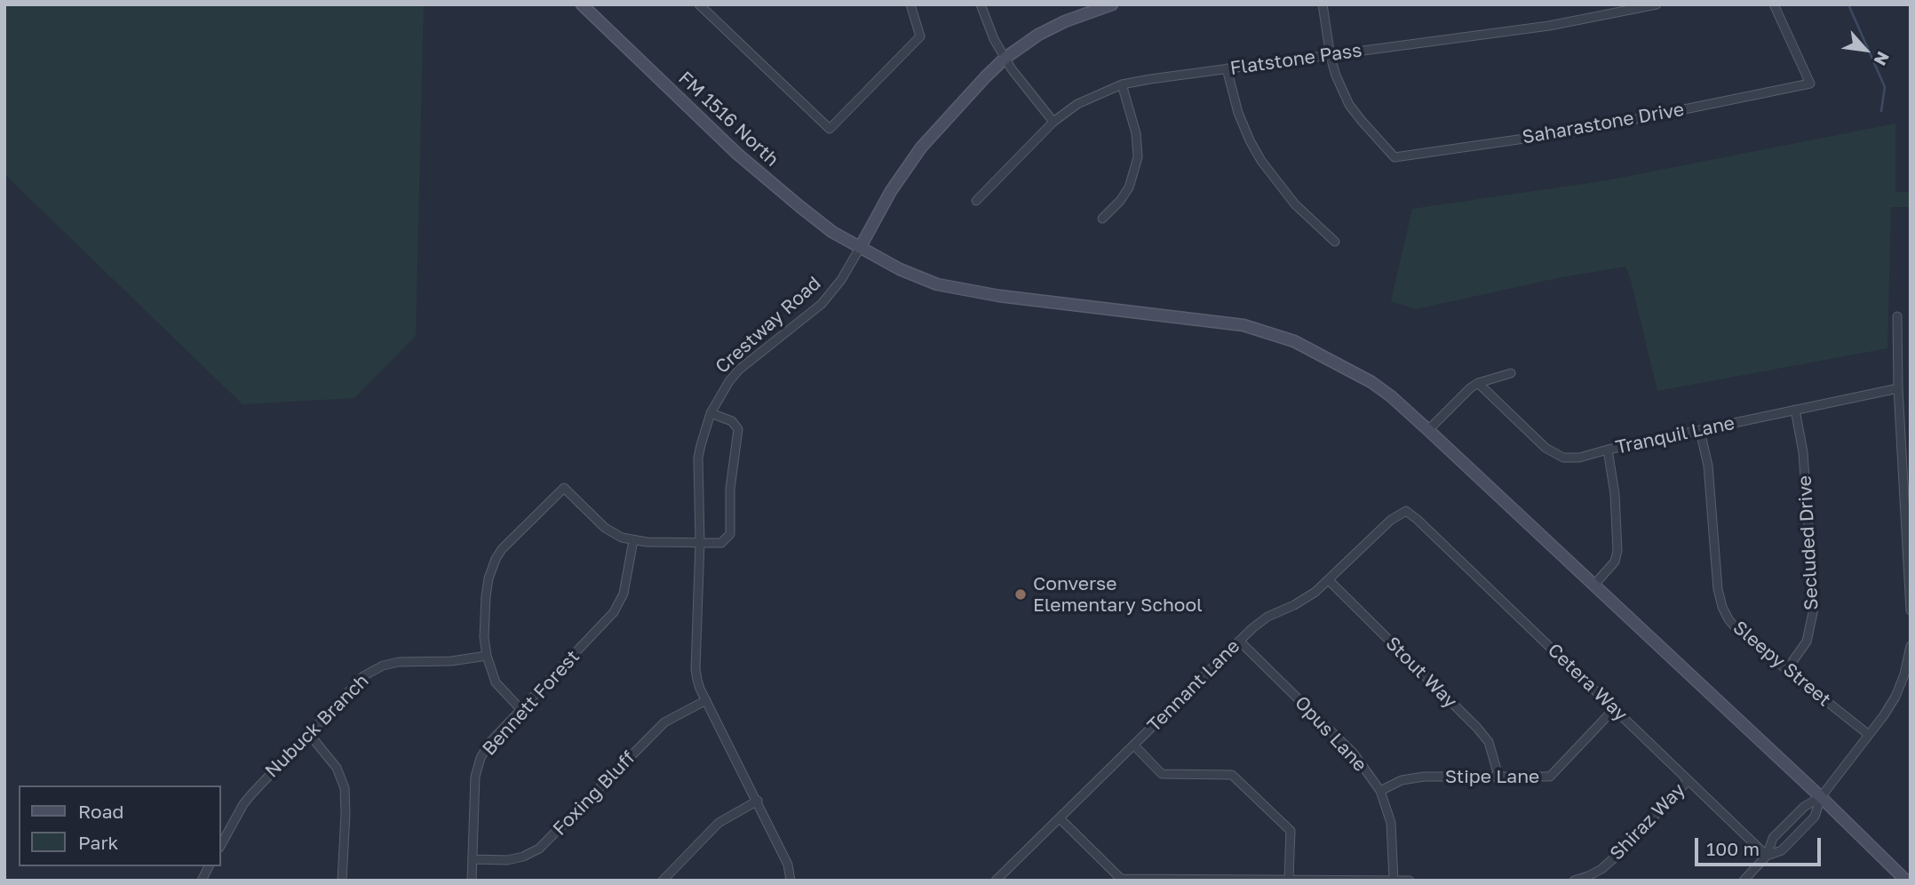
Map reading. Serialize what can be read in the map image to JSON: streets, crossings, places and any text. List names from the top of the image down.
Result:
{
  "streets": {
    "main road": ["FM 1516 North", "Crestway Road"],
    "street": [
      "Flatstone Pass",
      "Saharastone Drive",
      "Tranquil Lane",
      "Secluded Drive",
      "Sleepy Street",
      "Stout Way",
      "Cetera Way",
      "Tennant Lane",
      "Bennett Forest",
      "Nubuck Branch",
      "Opus Lane",
      "Stipe Lane",
      "Foxing Bluff",
      "Shiraz Way"
    ]
  },
  "crossings": [
    ["Flatstone Pass", "Saharastone Drive"],
    ["FM 1516 North", "Crestway Road"],
    ["Crestway Road", "Foxing Bluff"],
    ["Tranquil Lane", "Secluded Drive"],
    ["Tranquil Lane", "Sleepy Street"],
    ["Secluded Drive", "Sleepy Street"],
    ["Stout Way", "Tennant Lane"],
    ["Stout Way", "Stipe Lane"],
    ["Cetera Way", "Tennant Lane"],
    ["Cetera Way", "Stipe Lane"],
    ["Cetera Way", "Shiraz Way"],
    ["Tennant Lane", "Opus Lane"],
    ["Bennett Forest", "Foxing Bluff"],
    ["Opus Lane", "Stipe Lane"]
  ],
  "places": ["Converse Elementary School"],
  "legend": ["Road", "Park"],
  "scale_bar": "100 m",
  "north": "bottom right"
}
